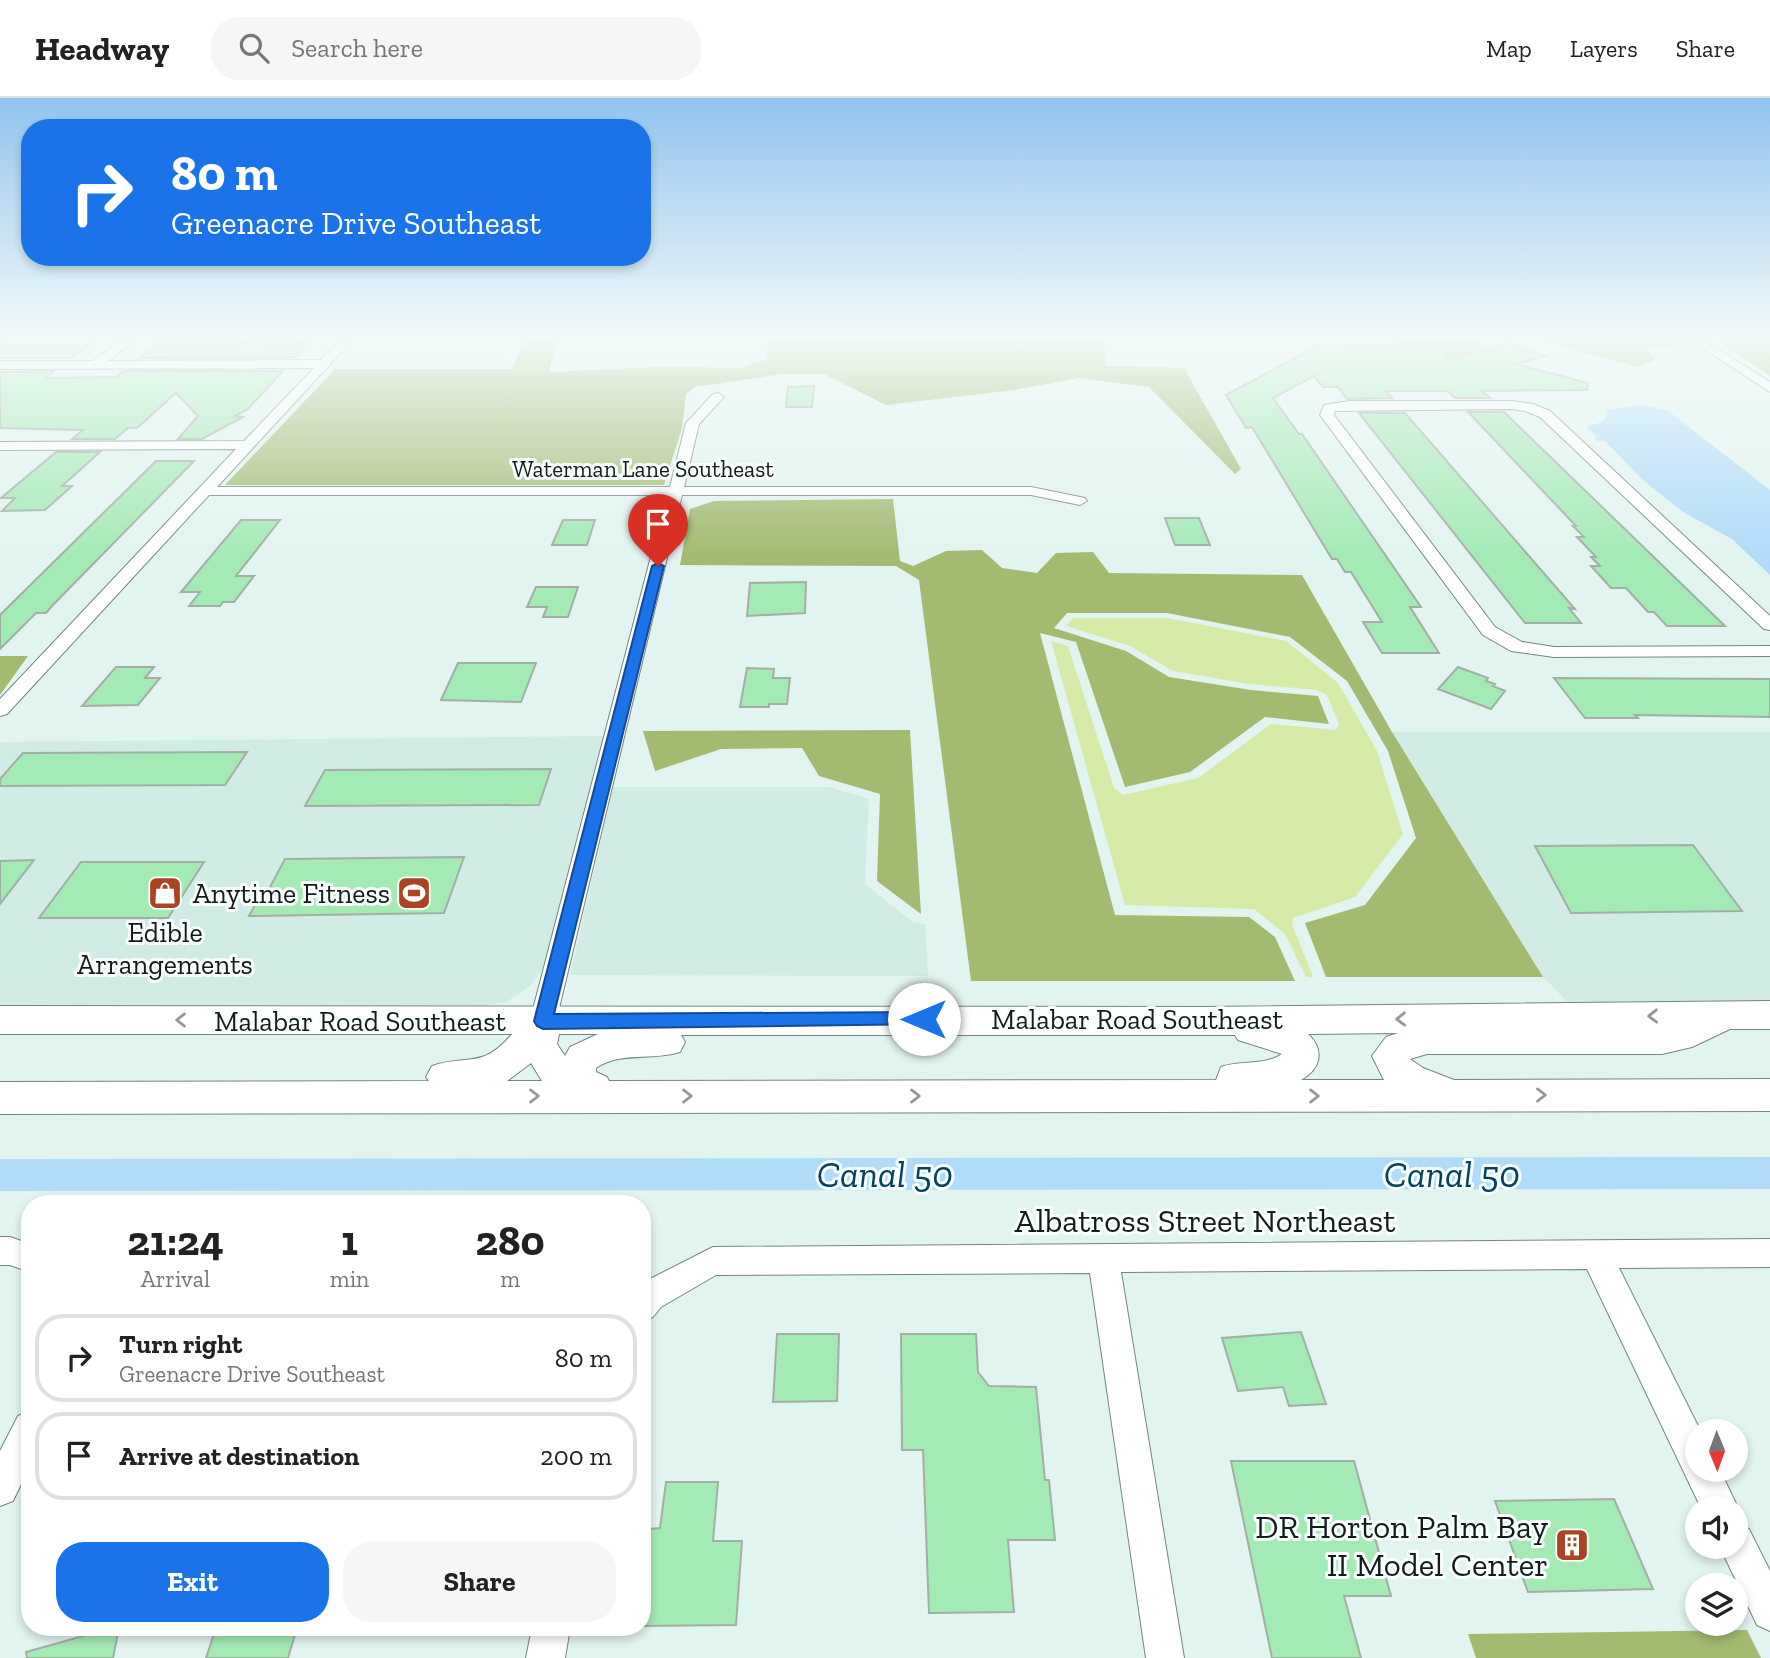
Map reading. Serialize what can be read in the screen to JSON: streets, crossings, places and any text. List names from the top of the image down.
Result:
{
  "streets": {
    "main road": ["Malabar Road Southeast"],
    "street": ["Waterman Lane Southeast", "Albatross Street Northeast"]
  },
  "water": ["Canal 50"],
  "places": {
    "shop": ["Edible Arrangements"],
    "sports": ["Anytime Fitness"],
    "building": ["DR Horton Palm Bay II Model Center"]
  },
  "north": "bottom",
  "page": {
    "header": "Headway",
    "search": "Search here",
    "nav": ["Map", "Layers", "Share"],
    "turn": ["80 m", "Greenacre Drive Southeast"],
    "eta": [
      "21:24",
      "Arrival",
      "1",
      "min",
      "280",
      "m"
    ],
    "list": [
      {
        "name": "Turn right",
        "note": "Greenacre Drive Southeast",
        "value": "80 m"
      },
      {
        "name": "Arrive at destination",
        "value": "200 m"
      }
    ],
    "buttons": ["Exit", "Share"]
  }
}
